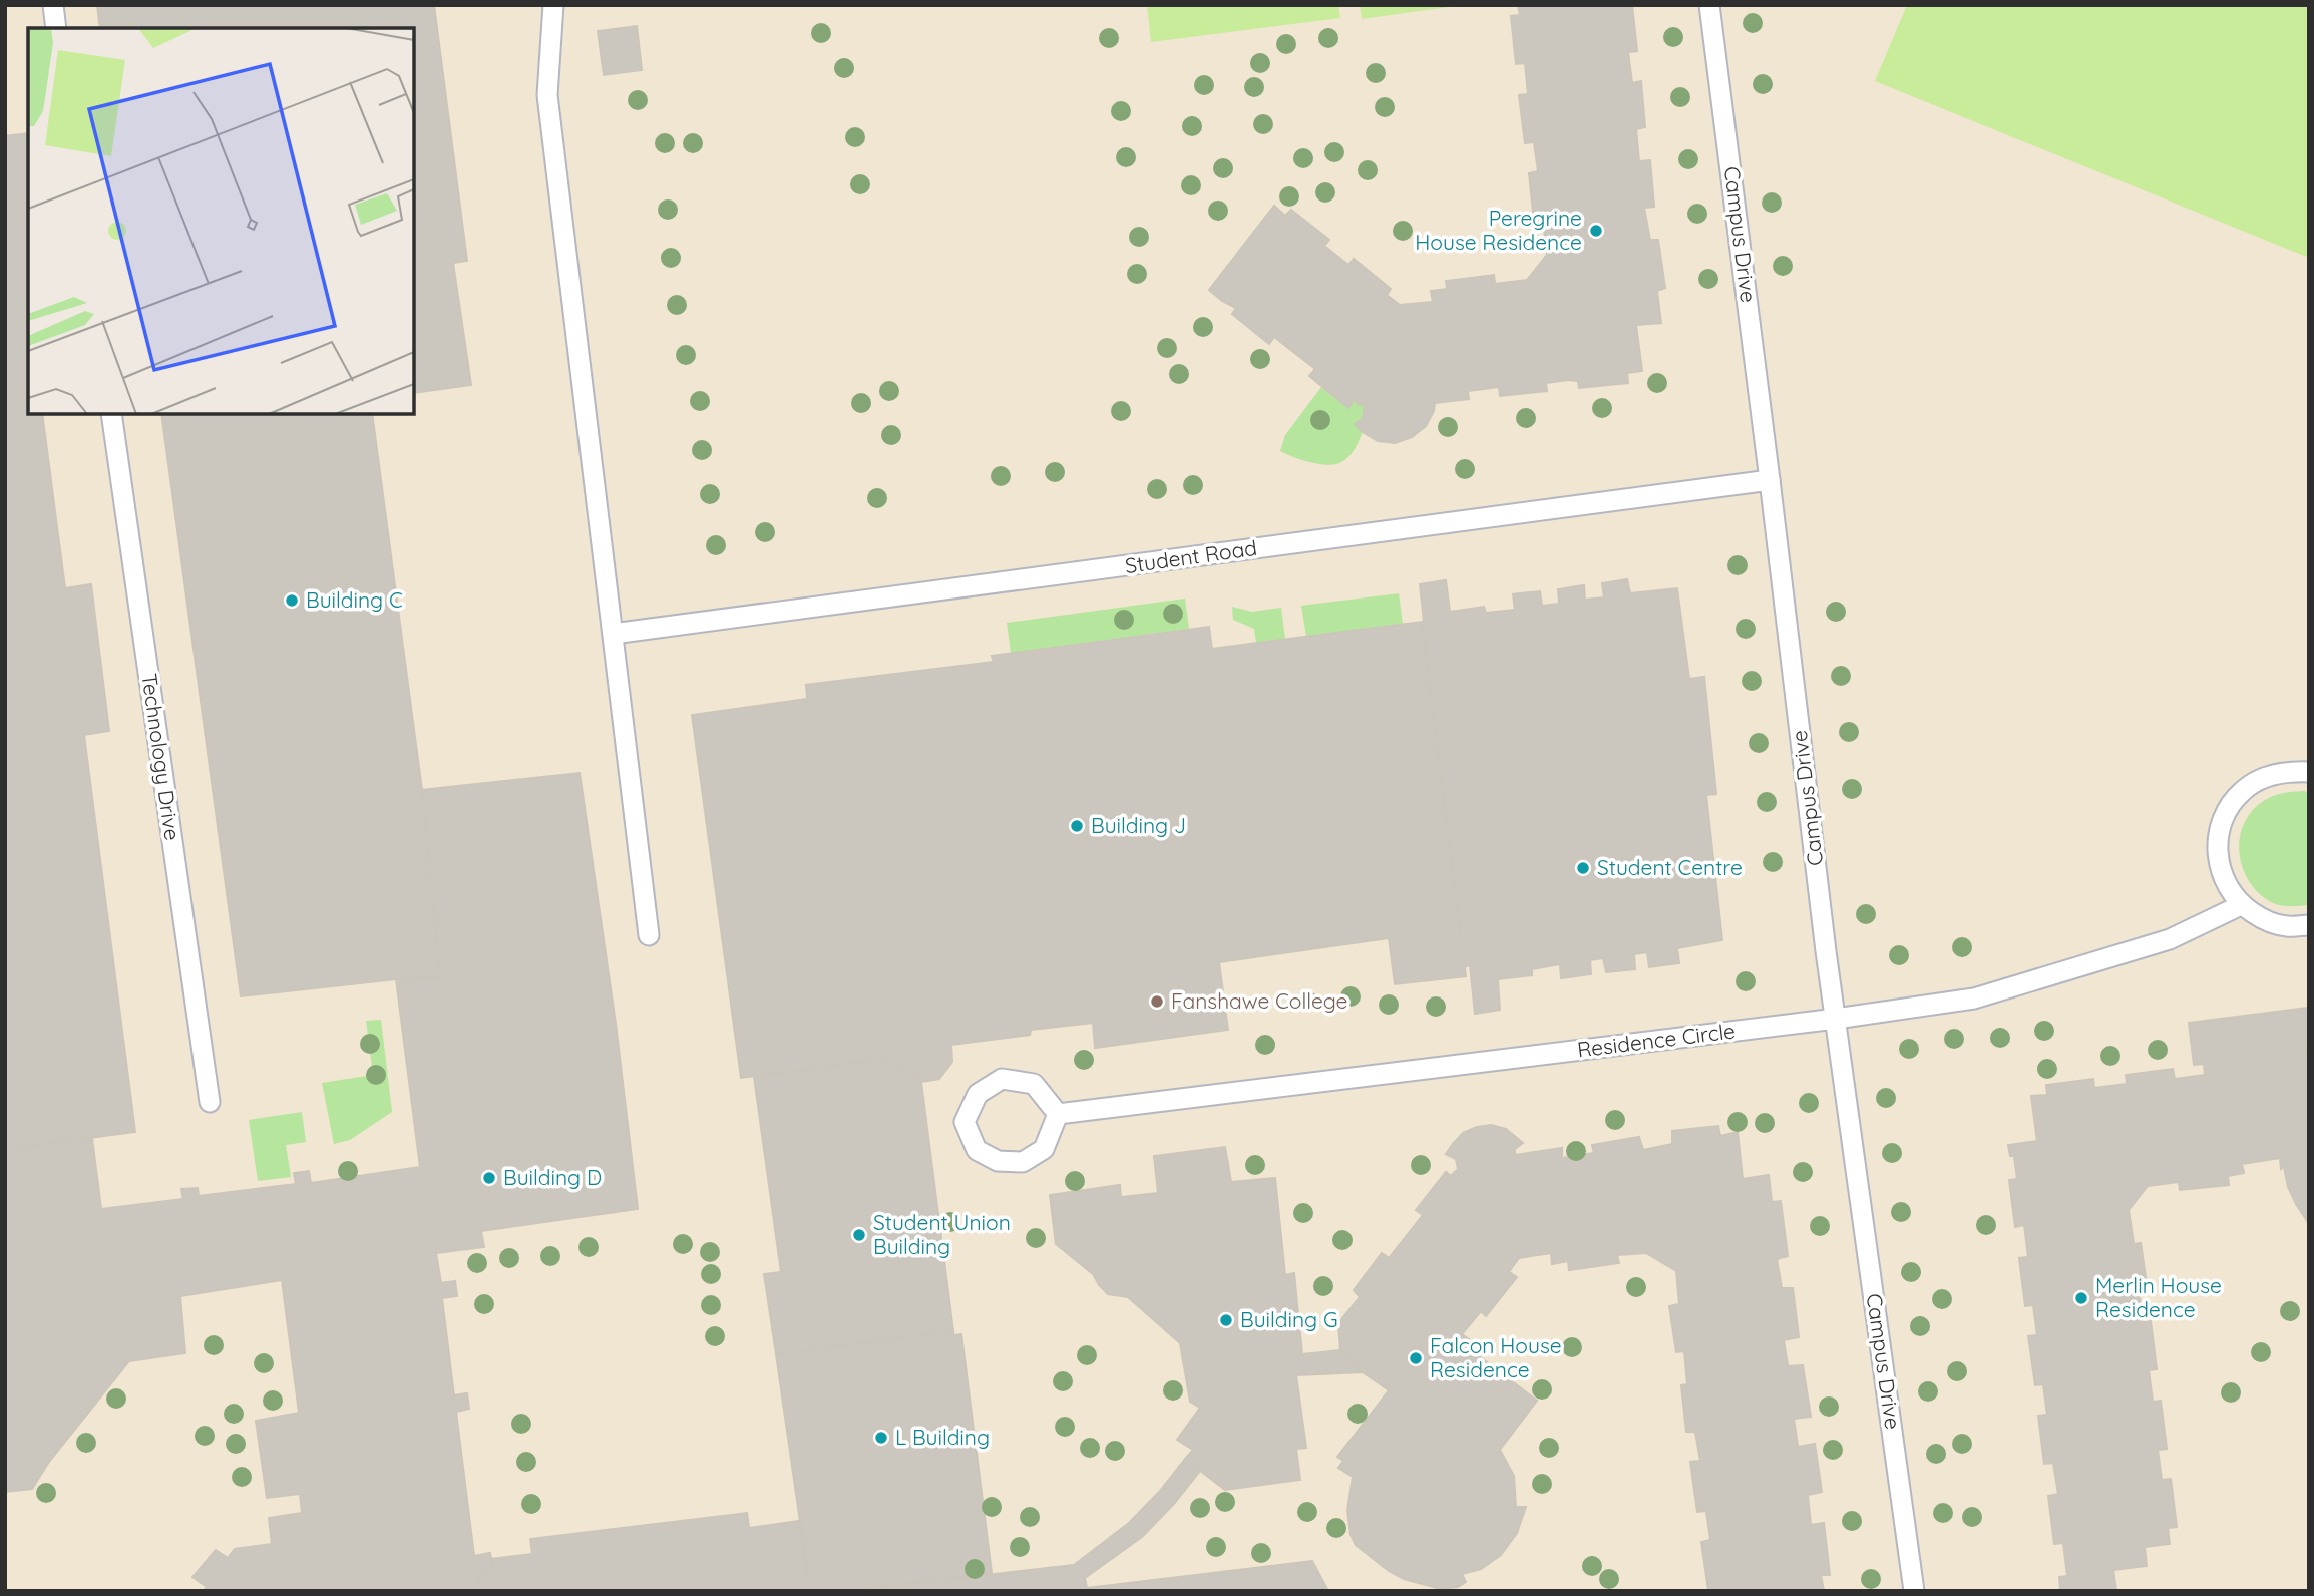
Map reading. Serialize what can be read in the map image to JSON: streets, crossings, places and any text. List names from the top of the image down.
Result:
{
  "streets": {
    "lane": [
      "Campus Drive",
      "Student Road",
      "Technology Drive",
      "Residence Circle"
    ]
  },
  "crossings": [
    ["Campus Drive", "Student Road"],
    ["Campus Drive", "Residence Circle"]
  ],
  "places": [
    "Peregrine House Residence",
    "Building C",
    "Building J",
    "Student Centre",
    "Fanshawe College",
    "Building D",
    "Student Union Building",
    "Merlin House Residence",
    "Building G",
    "Falcon House Residence",
    "L Building"
  ]
}
